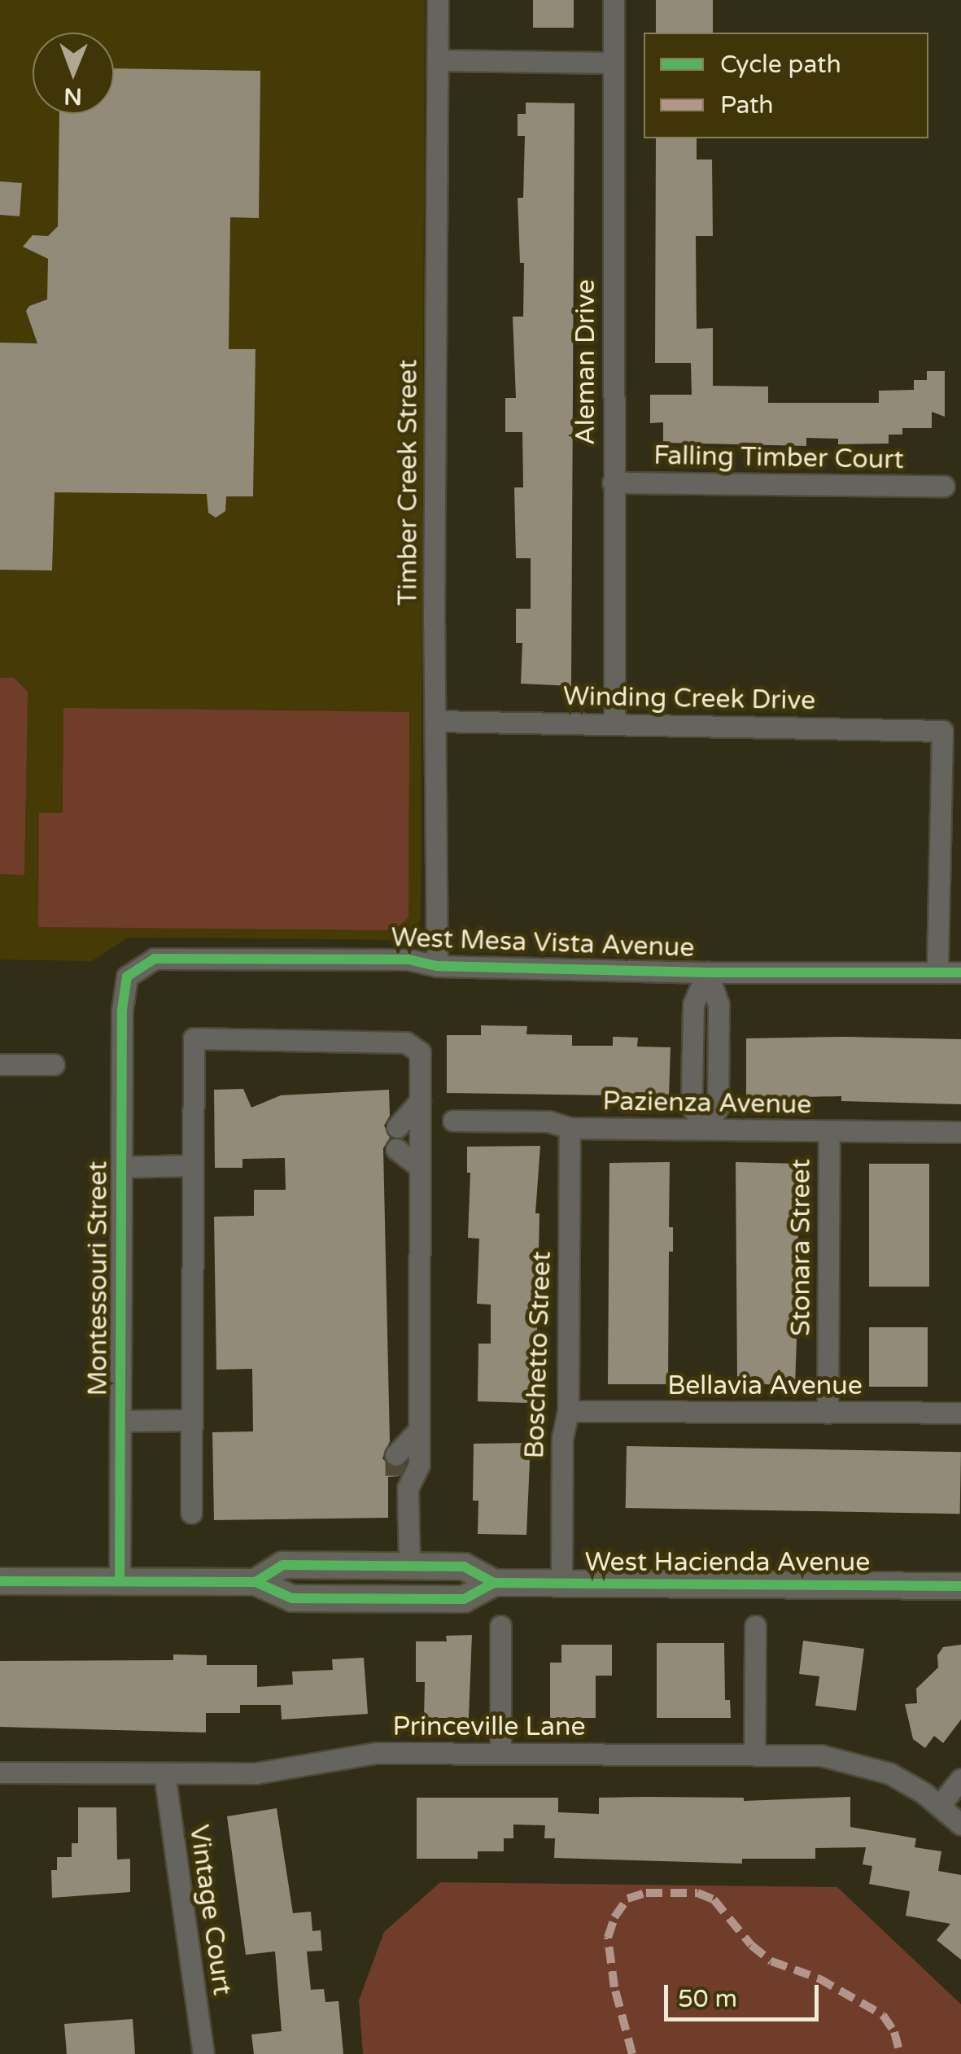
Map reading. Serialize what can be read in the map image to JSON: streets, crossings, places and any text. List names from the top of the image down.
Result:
{
  "streets": {
    "main road": ["West Hacienda Avenue"],
    "street": [
      "Aleman Drive",
      "Falling Timber Court",
      "Timber Creek Street",
      "Winding Creek Drive",
      "West Mesa Vista Avenue",
      "Pazienza Avenue",
      "Stonara Street",
      "Montessouri Street",
      "Boschetto Street",
      "Bellavia Avenue",
      "Princeville Lane",
      "Vintage Court"
    ]
  },
  "crossings": [
    ["Aleman Drive", "Falling Timber Court"],
    ["Aleman Drive", "Winding Creek Drive"],
    ["Timber Creek Street", "Winding Creek Drive"],
    ["Timber Creek Street", "West Mesa Vista Avenue"],
    ["Winding Creek Drive", "West Mesa Vista Avenue"],
    ["West Mesa Vista Avenue", "Montessouri Street"],
    ["Pazienza Avenue", "Stonara Street"],
    ["Pazienza Avenue", "Boschetto Street"],
    ["Stonara Street", "Bellavia Avenue"],
    ["Montessouri Street", "West Hacienda Avenue"],
    ["Boschetto Street", "Bellavia Avenue"],
    ["Boschetto Street", "West Hacienda Avenue"],
    ["Princeville Lane", "Vintage Court"]
  ],
  "legend": ["Cycle path", "Path"],
  "scale_bar": "50 m",
  "north": "bottom"
}
